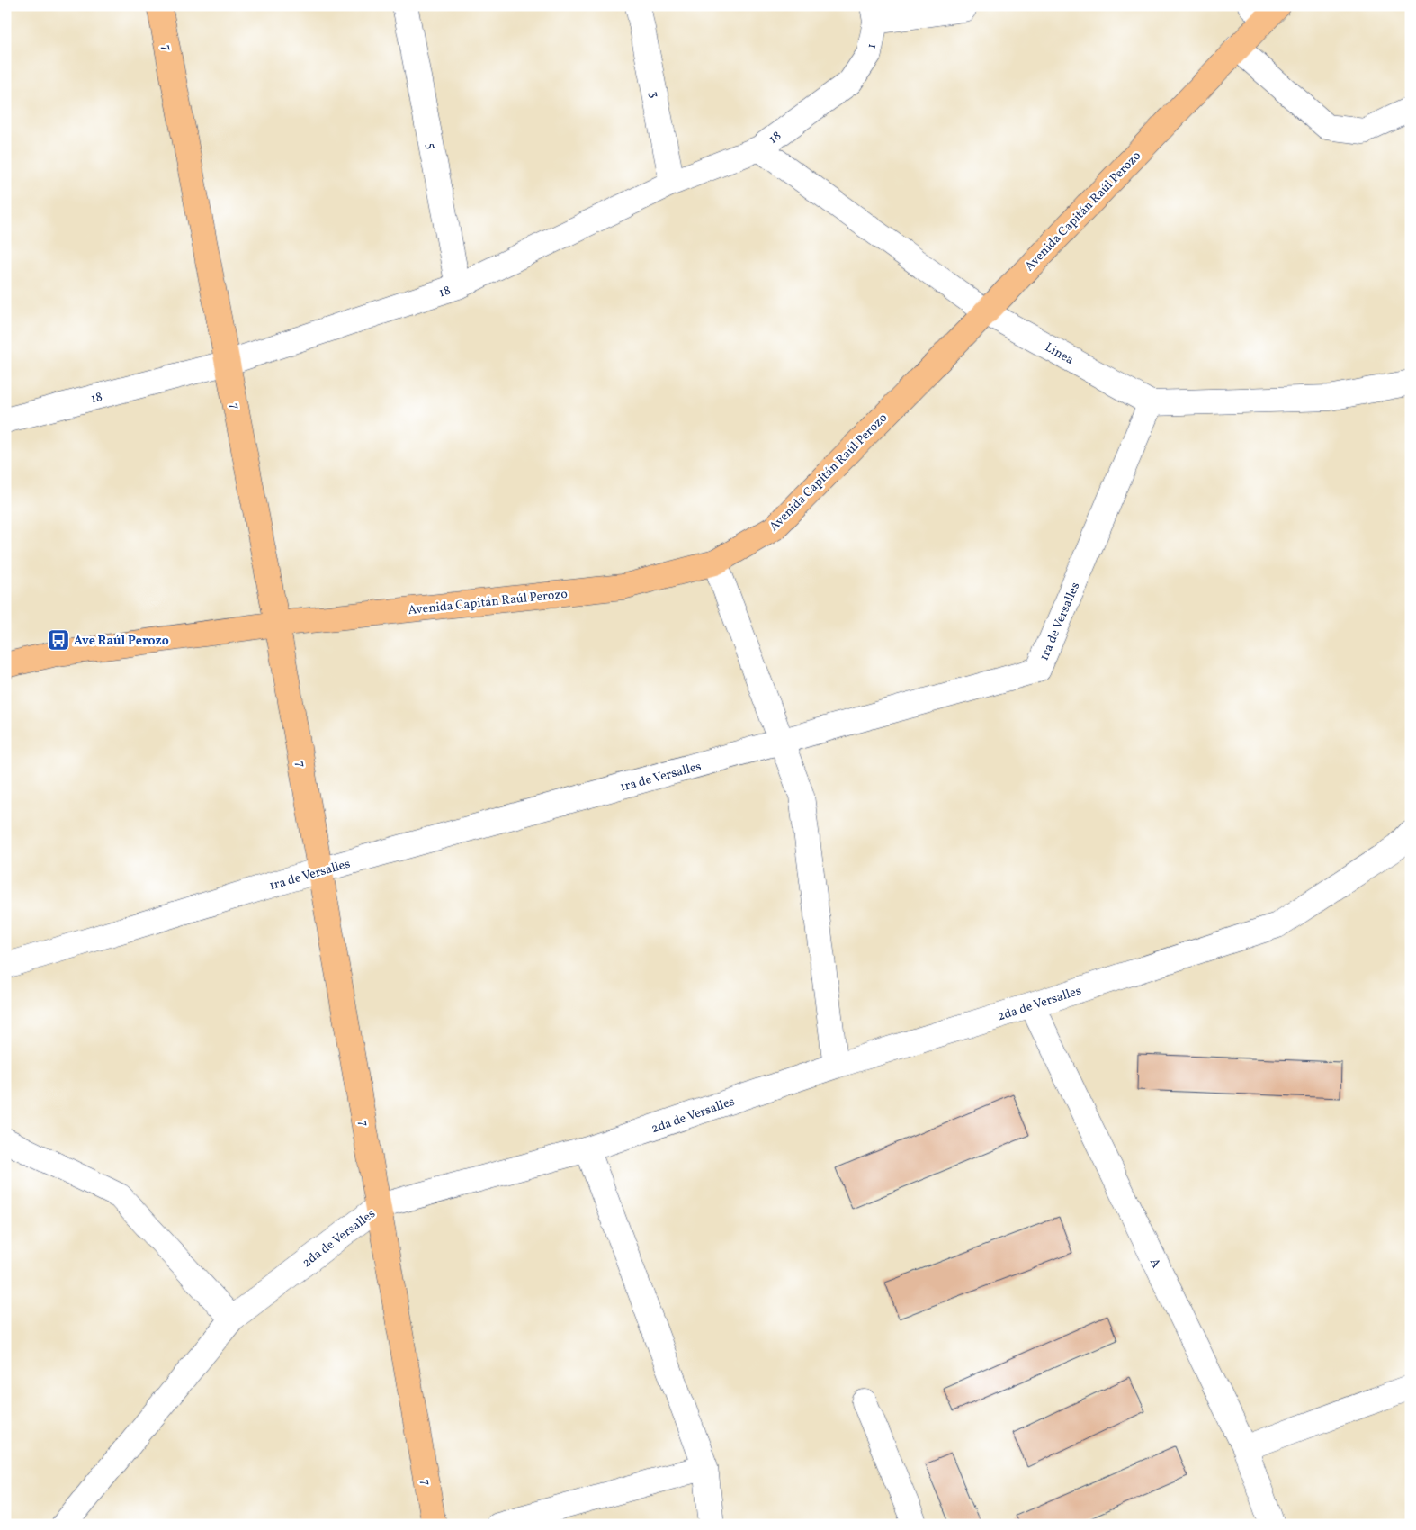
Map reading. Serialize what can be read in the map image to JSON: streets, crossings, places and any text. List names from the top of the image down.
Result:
{
  "streets": {
    "main road": ["7", "Avenida Capitán Raúl Perozo"],
    "street": [
      "1",
      "3",
      "18",
      "5",
      "Linea",
      "1ra de Versalles",
      "2da de Versalles",
      "A"
    ]
  },
  "crossings": [
    ["1", "18"],
    ["7", "18"],
    ["7", "Avenida Capitán Raúl Perozo"],
    ["7", "1ra de Versalles"],
    ["7", "2da de Versalles"],
    ["3", "18"],
    ["18", "5"],
    ["18", "Linea"],
    ["Avenida Capitán Raúl Perozo", "Linea"],
    ["Linea", "1ra de Versalles"],
    ["2da de Versalles", "A"]
  ],
  "places": {
    "bus stop": ["Ave Raúl Perozo"]
  }
}
